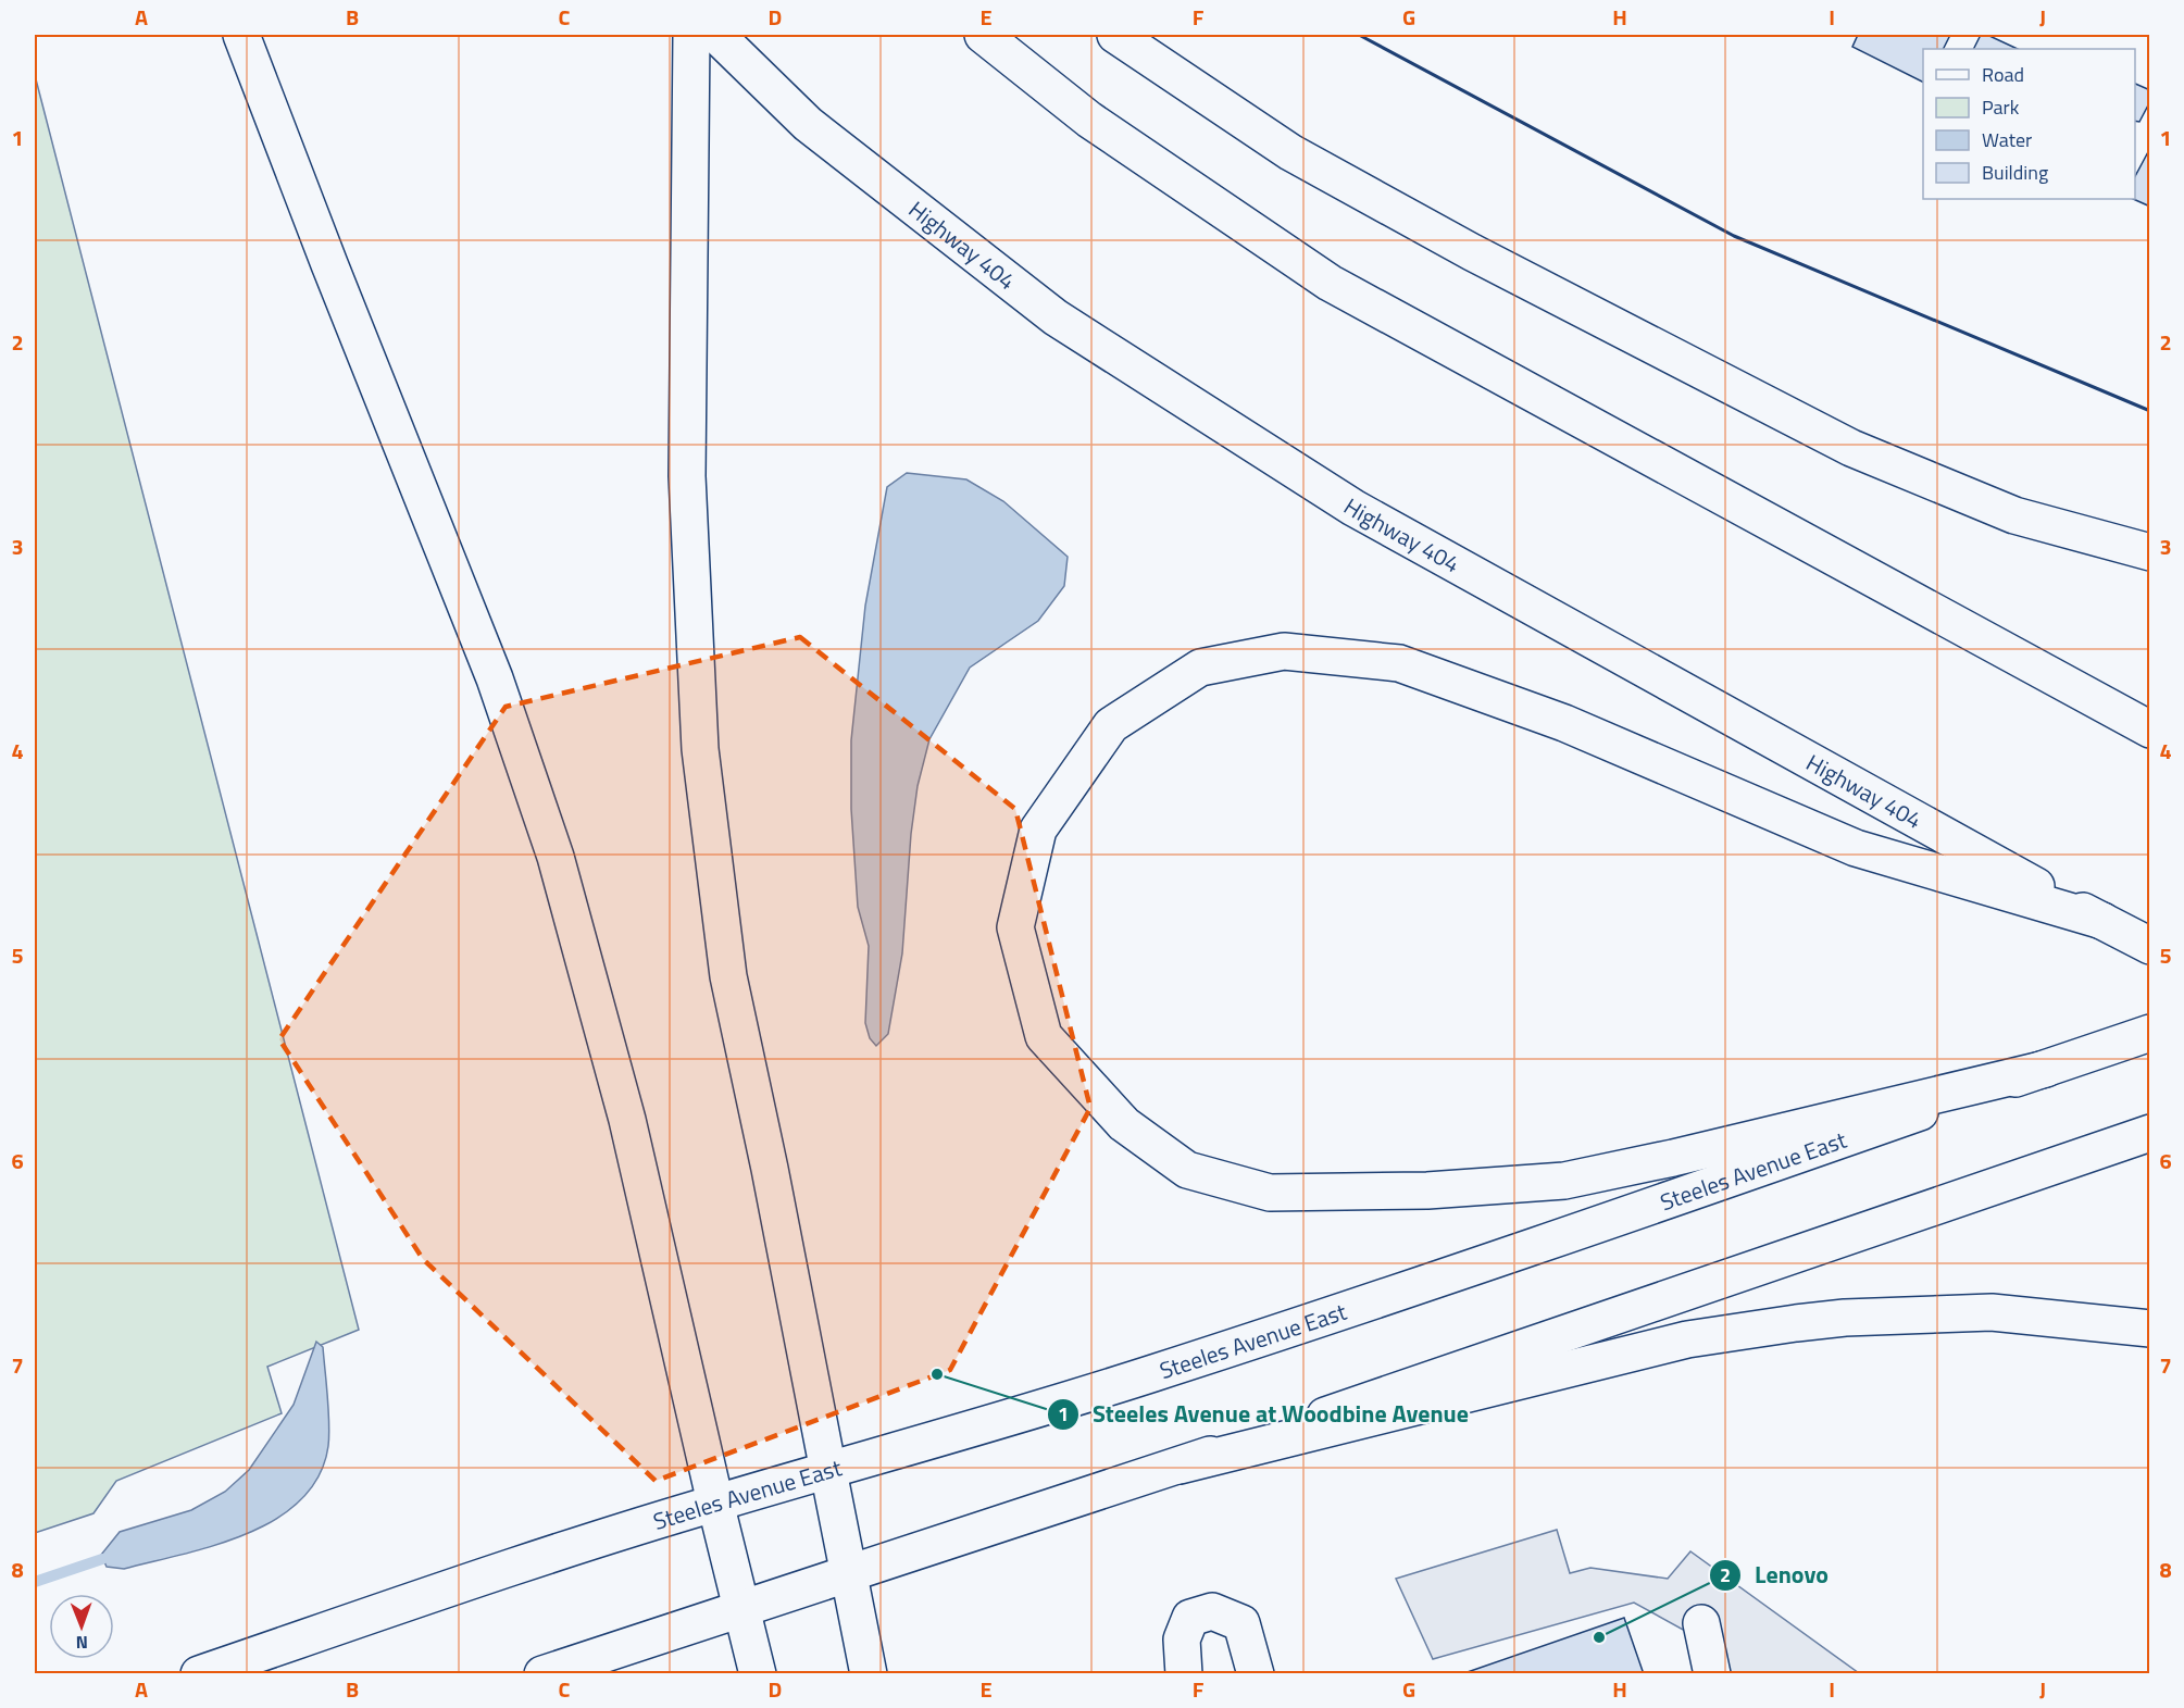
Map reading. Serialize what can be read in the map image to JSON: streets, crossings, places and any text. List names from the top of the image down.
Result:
{
  "streets": {
    "main road": ["Highway 404", "Steeles Avenue East"]
  },
  "places": ["Steeles Avenue at Woodbine Avenue", "Lenovo"],
  "legend": [
    "Road",
    "Park",
    "Water",
    "Building"
  ],
  "north": "bottom",
  "grid": {
    "columns": [
      "A",
      "B",
      "C",
      "D",
      "E",
      "F",
      "G",
      "H",
      "I",
      "J"
    ],
    "rows": [
      "1",
      "2",
      "3",
      "4",
      "5",
      "6",
      "7",
      "8"
    ]
  }
}
